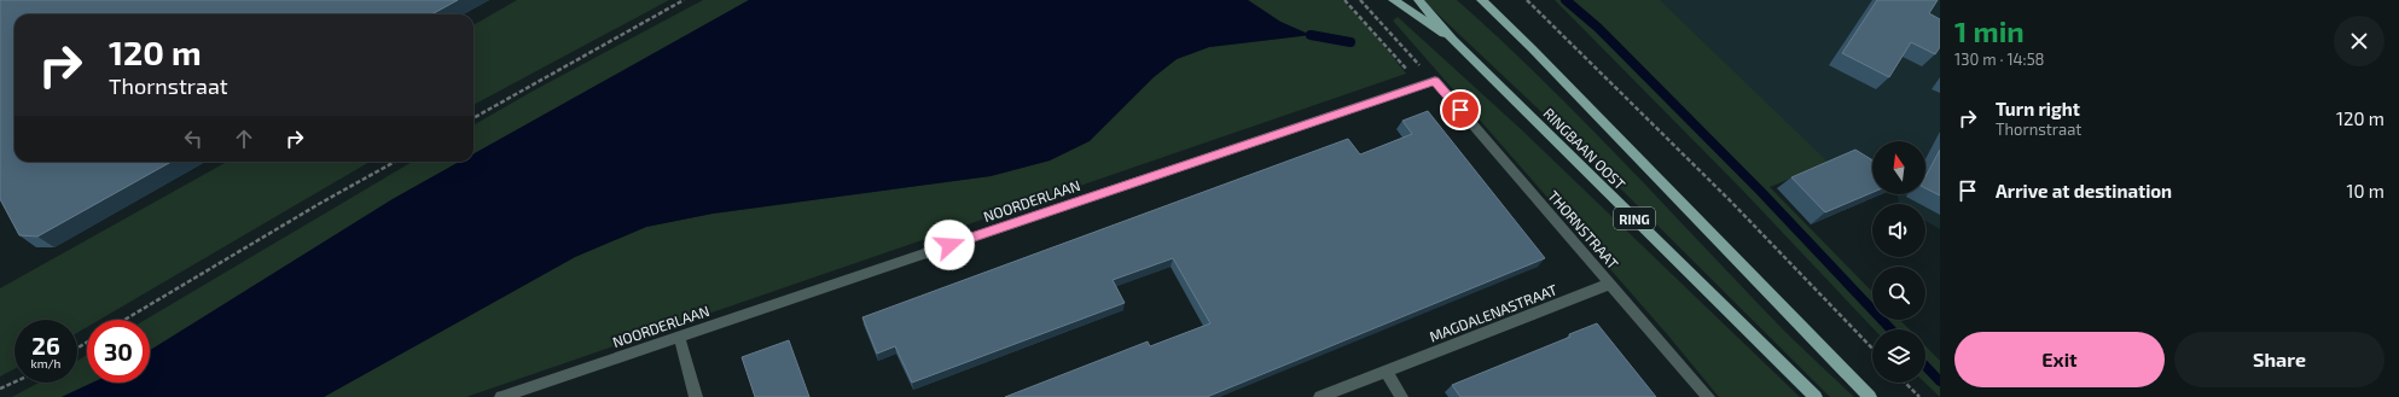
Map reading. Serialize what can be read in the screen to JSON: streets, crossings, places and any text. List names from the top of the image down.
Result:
{
  "streets": {
    "main road": ["RINGBAAN OOST", "RING"],
    "street": ["NOORDERLAAN", "THORNSTRAAT", "MAGDALENASTRAAT"]
  },
  "crossings": [
    ["NOORDERLAAN", "THORNSTRAAT"],
    ["THORNSTRAAT", "MAGDALENASTRAAT"]
  ],
  "north": "top",
  "page": {
    "heading": ["1 min", "130 m · 14:58"],
    "turn": ["120 m", "Thornstraat"],
    "list": [
      {
        "name": "Turn right",
        "note": "Thornstraat",
        "value": "120 m"
      },
      {
        "name": "Arrive at destination",
        "value": "10 m"
      }
    ],
    "speed": "26 km/h",
    "limit": "30",
    "buttons": ["Exit", "Share"]
  }
}
